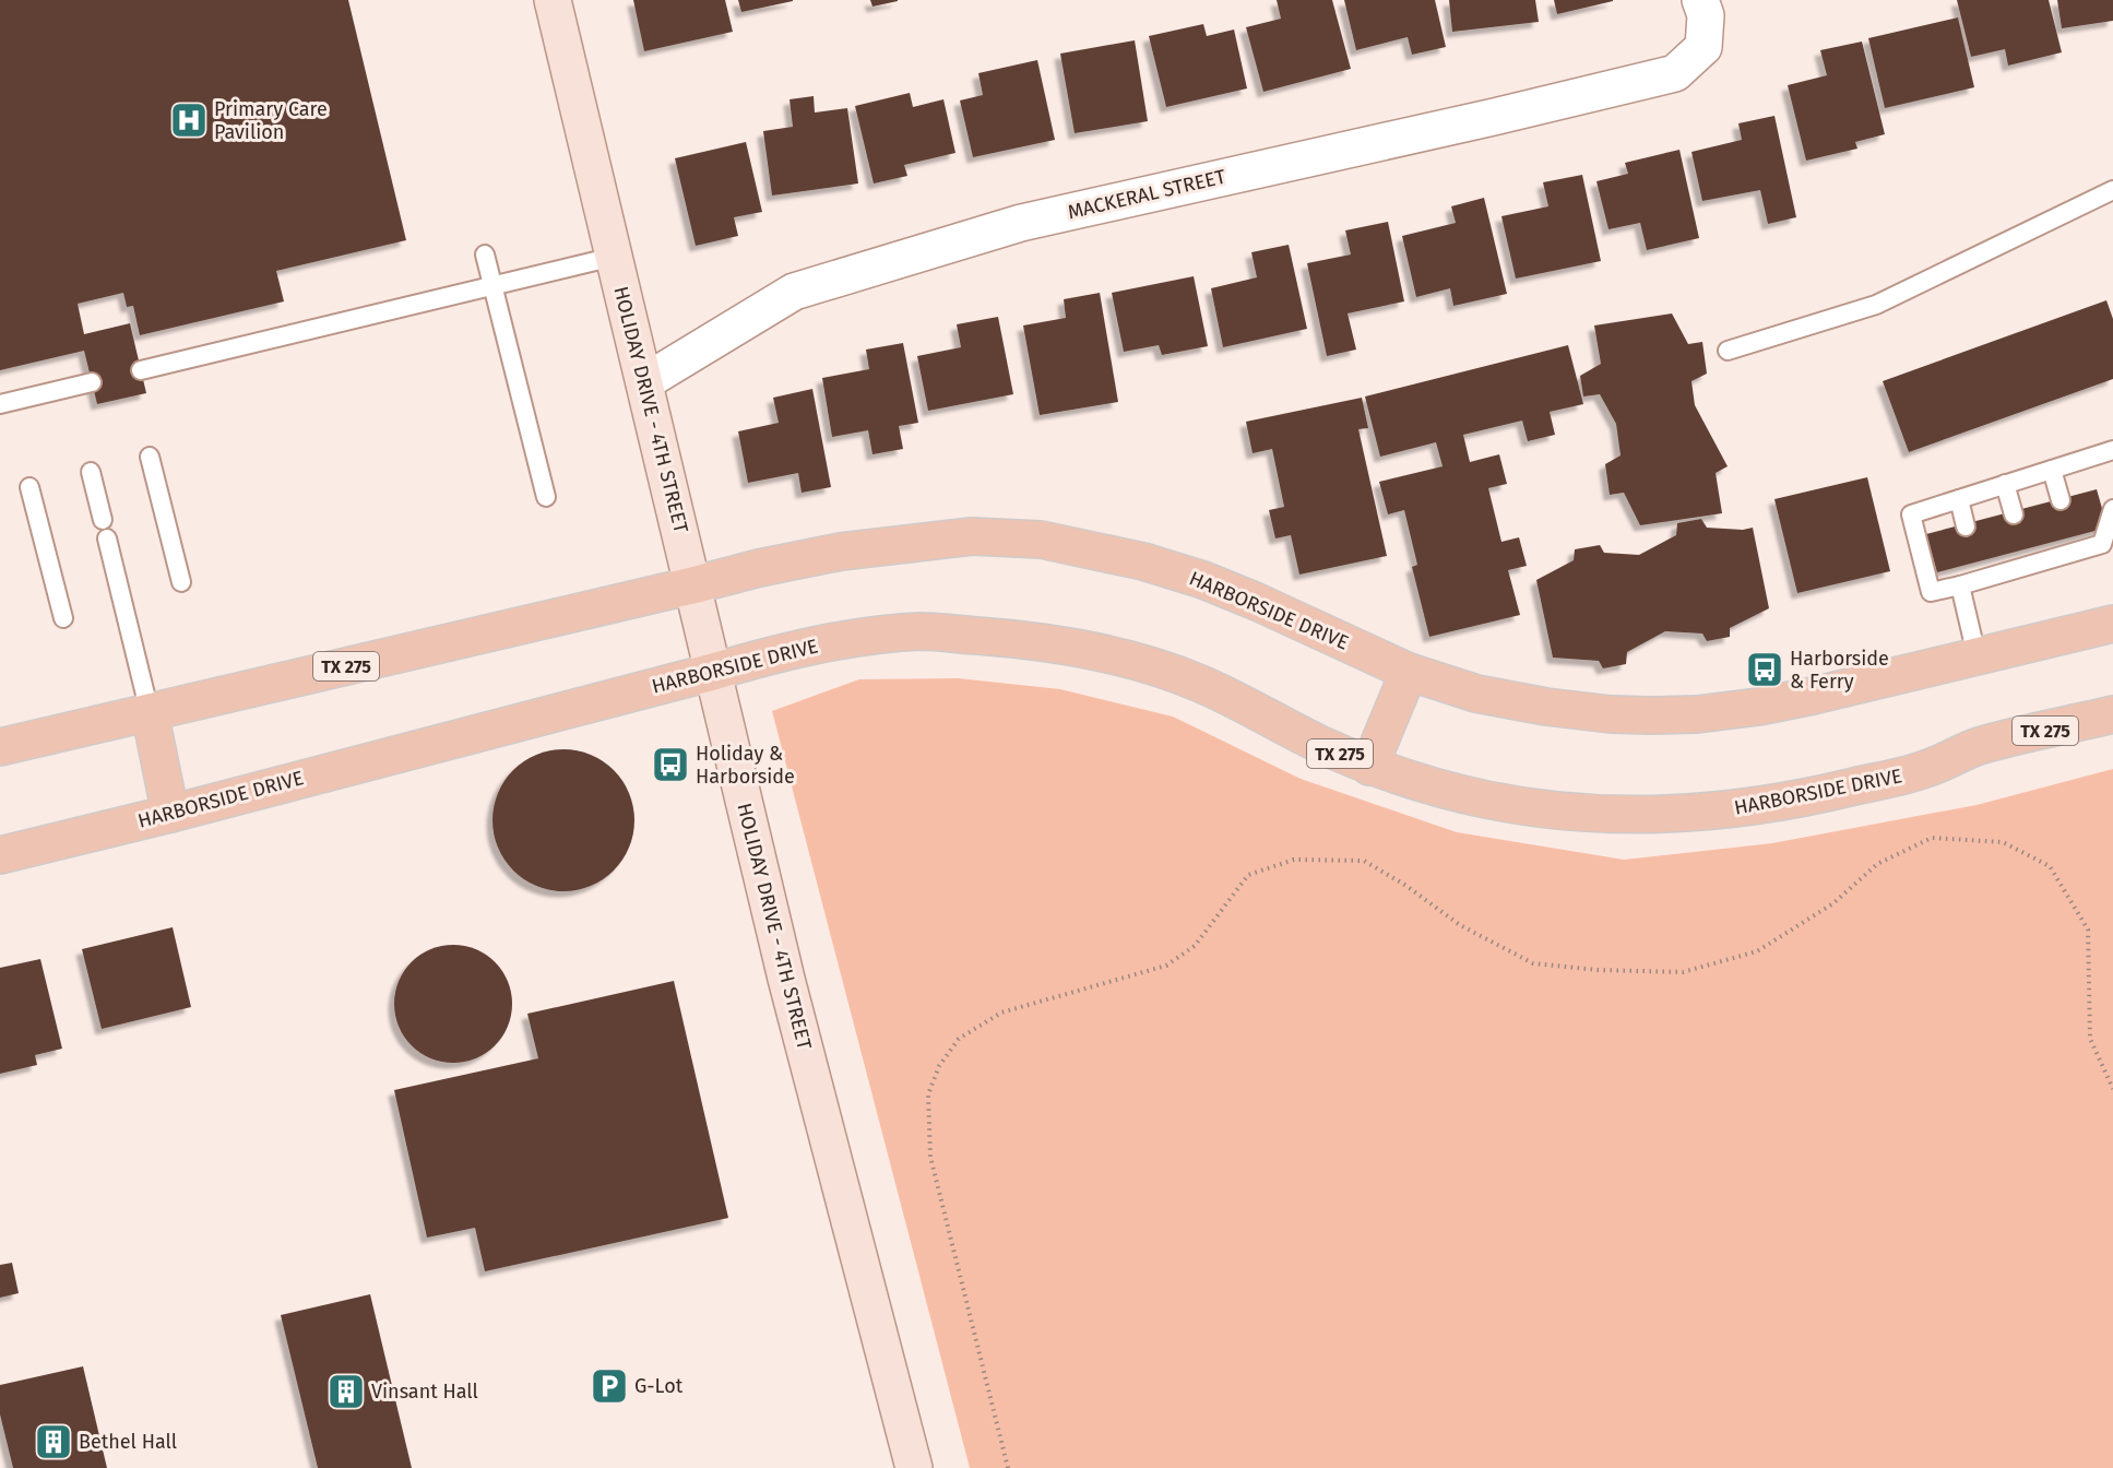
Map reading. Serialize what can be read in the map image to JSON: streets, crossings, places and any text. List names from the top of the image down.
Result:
{
  "streets": {
    "main road": ["HARBORSIDE DRIVE", "TX 275"],
    "street": ["MACKERAL STREET", "HOLIDAY DRIVE - 4TH STREET"]
  },
  "crossings": [
    ["MACKERAL STREET", "HOLIDAY DRIVE - 4TH STREET"],
    ["HOLIDAY DRIVE - 4TH STREET", "HARBORSIDE DRIVE"]
  ],
  "places": {
    "hospital": ["Primary Care Pavilion"],
    "bus stop": ["Harborside & Ferry", "Holiday & Harborside"],
    "parking": ["G-Lot"],
    "building": ["Vinsant Hall", "Bethel Hall"]
  }
}
